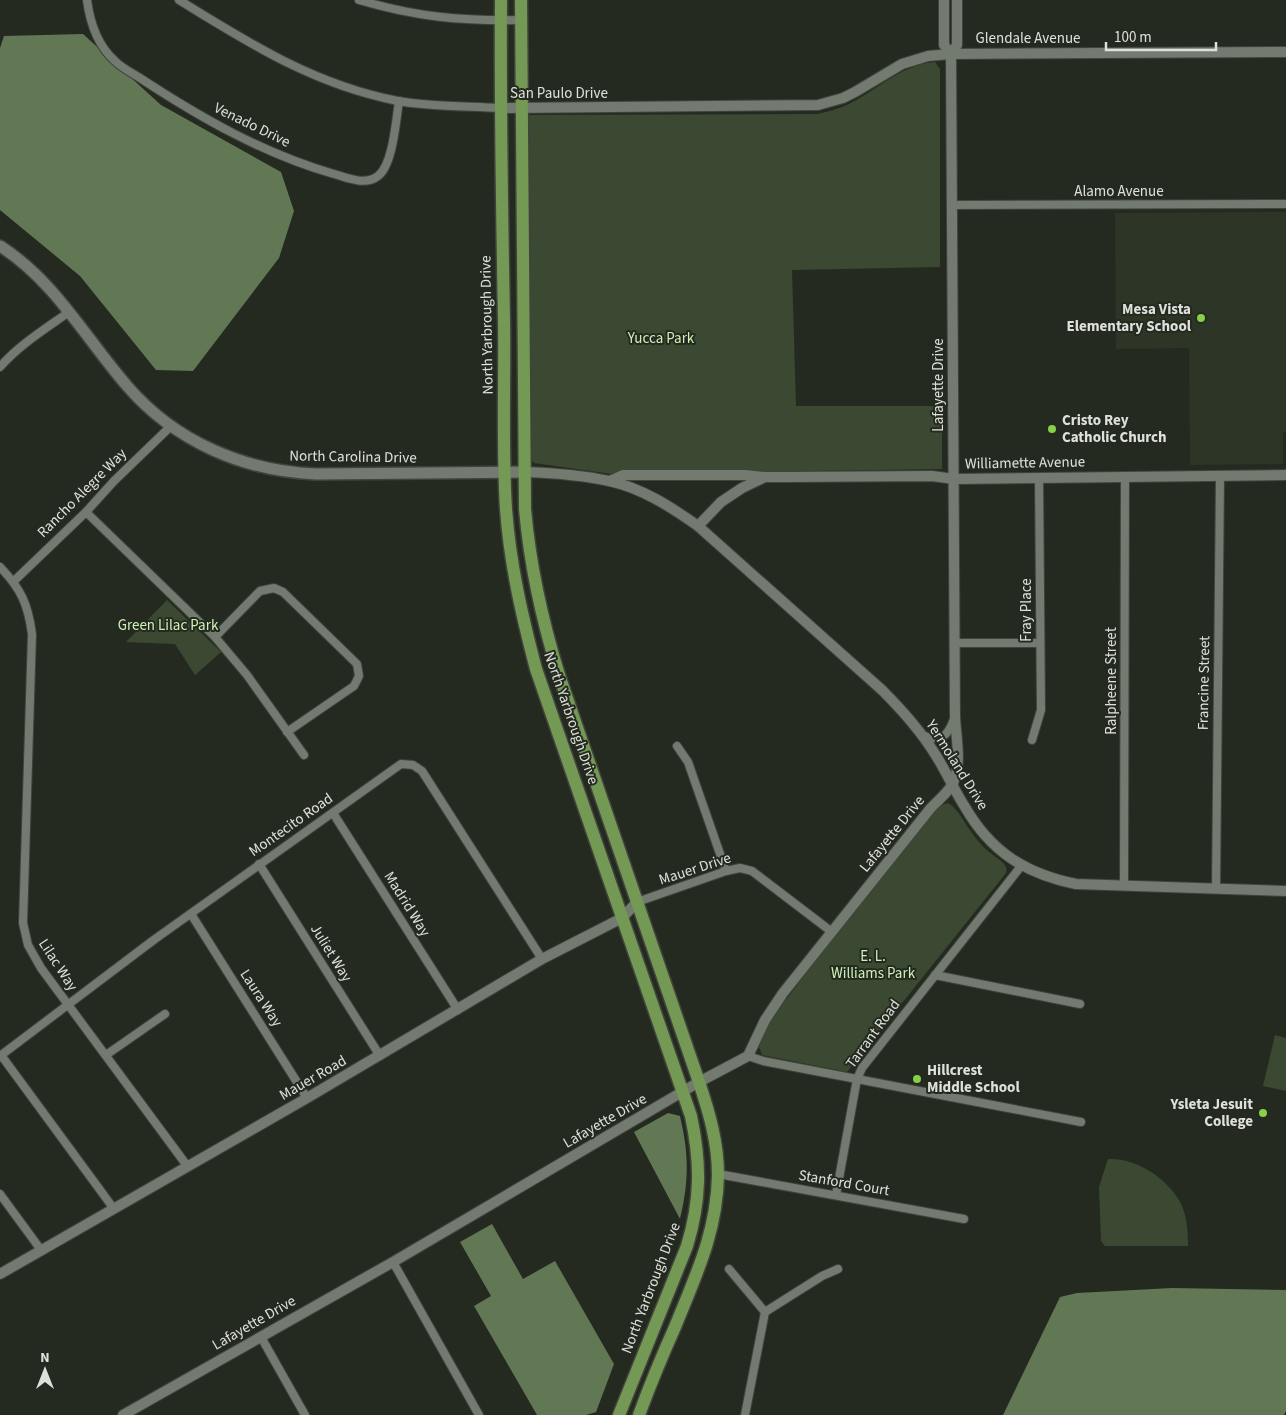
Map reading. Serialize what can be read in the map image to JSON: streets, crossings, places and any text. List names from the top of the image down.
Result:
{
  "streets": {
    "main road": ["North Yarbrough Drive", "North Carolina Drive"],
    "street": [
      "Glendale Avenue",
      "San Paulo Drive",
      "Venado Drive",
      "Alamo Avenue",
      "Lafayette Drive",
      "Williamette Avenue",
      "Rancho Alegre Way",
      "Fray Place",
      "Ralpheene Street",
      "Francine Street",
      "Yermoland Drive",
      "Montecito Road",
      "Mauer Drive",
      "Madrid Way",
      "Juliet Way",
      "Lilac Way",
      "Laura Way",
      "Tarrant Road",
      "Mauer Road",
      "Stanford Court"
    ]
  },
  "crossings": [
    ["Glendale Avenue", "San Paulo Drive"],
    ["Glendale Avenue", "Lafayette Drive"],
    ["San Paulo Drive", "Venado Drive"],
    ["San Paulo Drive", "North Yarbrough Drive"],
    ["San Paulo Drive", "Lafayette Drive"],
    ["Alamo Avenue", "Lafayette Drive"],
    ["North Yarbrough Drive", "Lafayette Drive"],
    ["North Yarbrough Drive", "North Carolina Drive"],
    ["North Yarbrough Drive", "Williamette Avenue"],
    ["North Yarbrough Drive", "Mauer Drive"],
    ["North Yarbrough Drive", "Mauer Road"],
    ["North Yarbrough Drive", "Stanford Court"],
    ["Lafayette Drive", "Williamette Avenue"],
    ["Lafayette Drive", "Yermoland Drive"],
    ["Lafayette Drive", "Mauer Drive"],
    ["North Carolina Drive", "Williamette Avenue"],
    ["North Carolina Drive", "Rancho Alegre Way"],
    ["Williamette Avenue", "Fray Place"],
    ["Williamette Avenue", "Ralpheene Street"],
    ["Williamette Avenue", "Francine Street"],
    ["Williamette Avenue", "Yermoland Drive"],
    ["Rancho Alegre Way", "Lilac Way"],
    ["Ralpheene Street", "Yermoland Drive"],
    ["Francine Street", "Yermoland Drive"],
    ["Yermoland Drive", "Tarrant Road"],
    ["Montecito Road", "Madrid Way"],
    ["Montecito Road", "Juliet Way"],
    ["Montecito Road", "Lilac Way"],
    ["Montecito Road", "Laura Way"],
    ["Montecito Road", "Mauer Road"],
    ["Mauer Drive", "Mauer Road"],
    ["Madrid Way", "Mauer Road"],
    ["Juliet Way", "Mauer Road"],
    ["Lilac Way", "Mauer Road"],
    ["Laura Way", "Mauer Road"],
    ["Tarrant Road", "Stanford Court"]
  ],
  "parks": ["Yucca Park", "Green Lilac Park", "E. L. Williams Park"],
  "places": [
    "Mesa Vista Elementary School",
    "Cristo Rey Catholic Church",
    "Hillcrest Middle School",
    "Ysleta Jesuit College"
  ],
  "scale_bar": "100 m",
  "north": "top"
}
